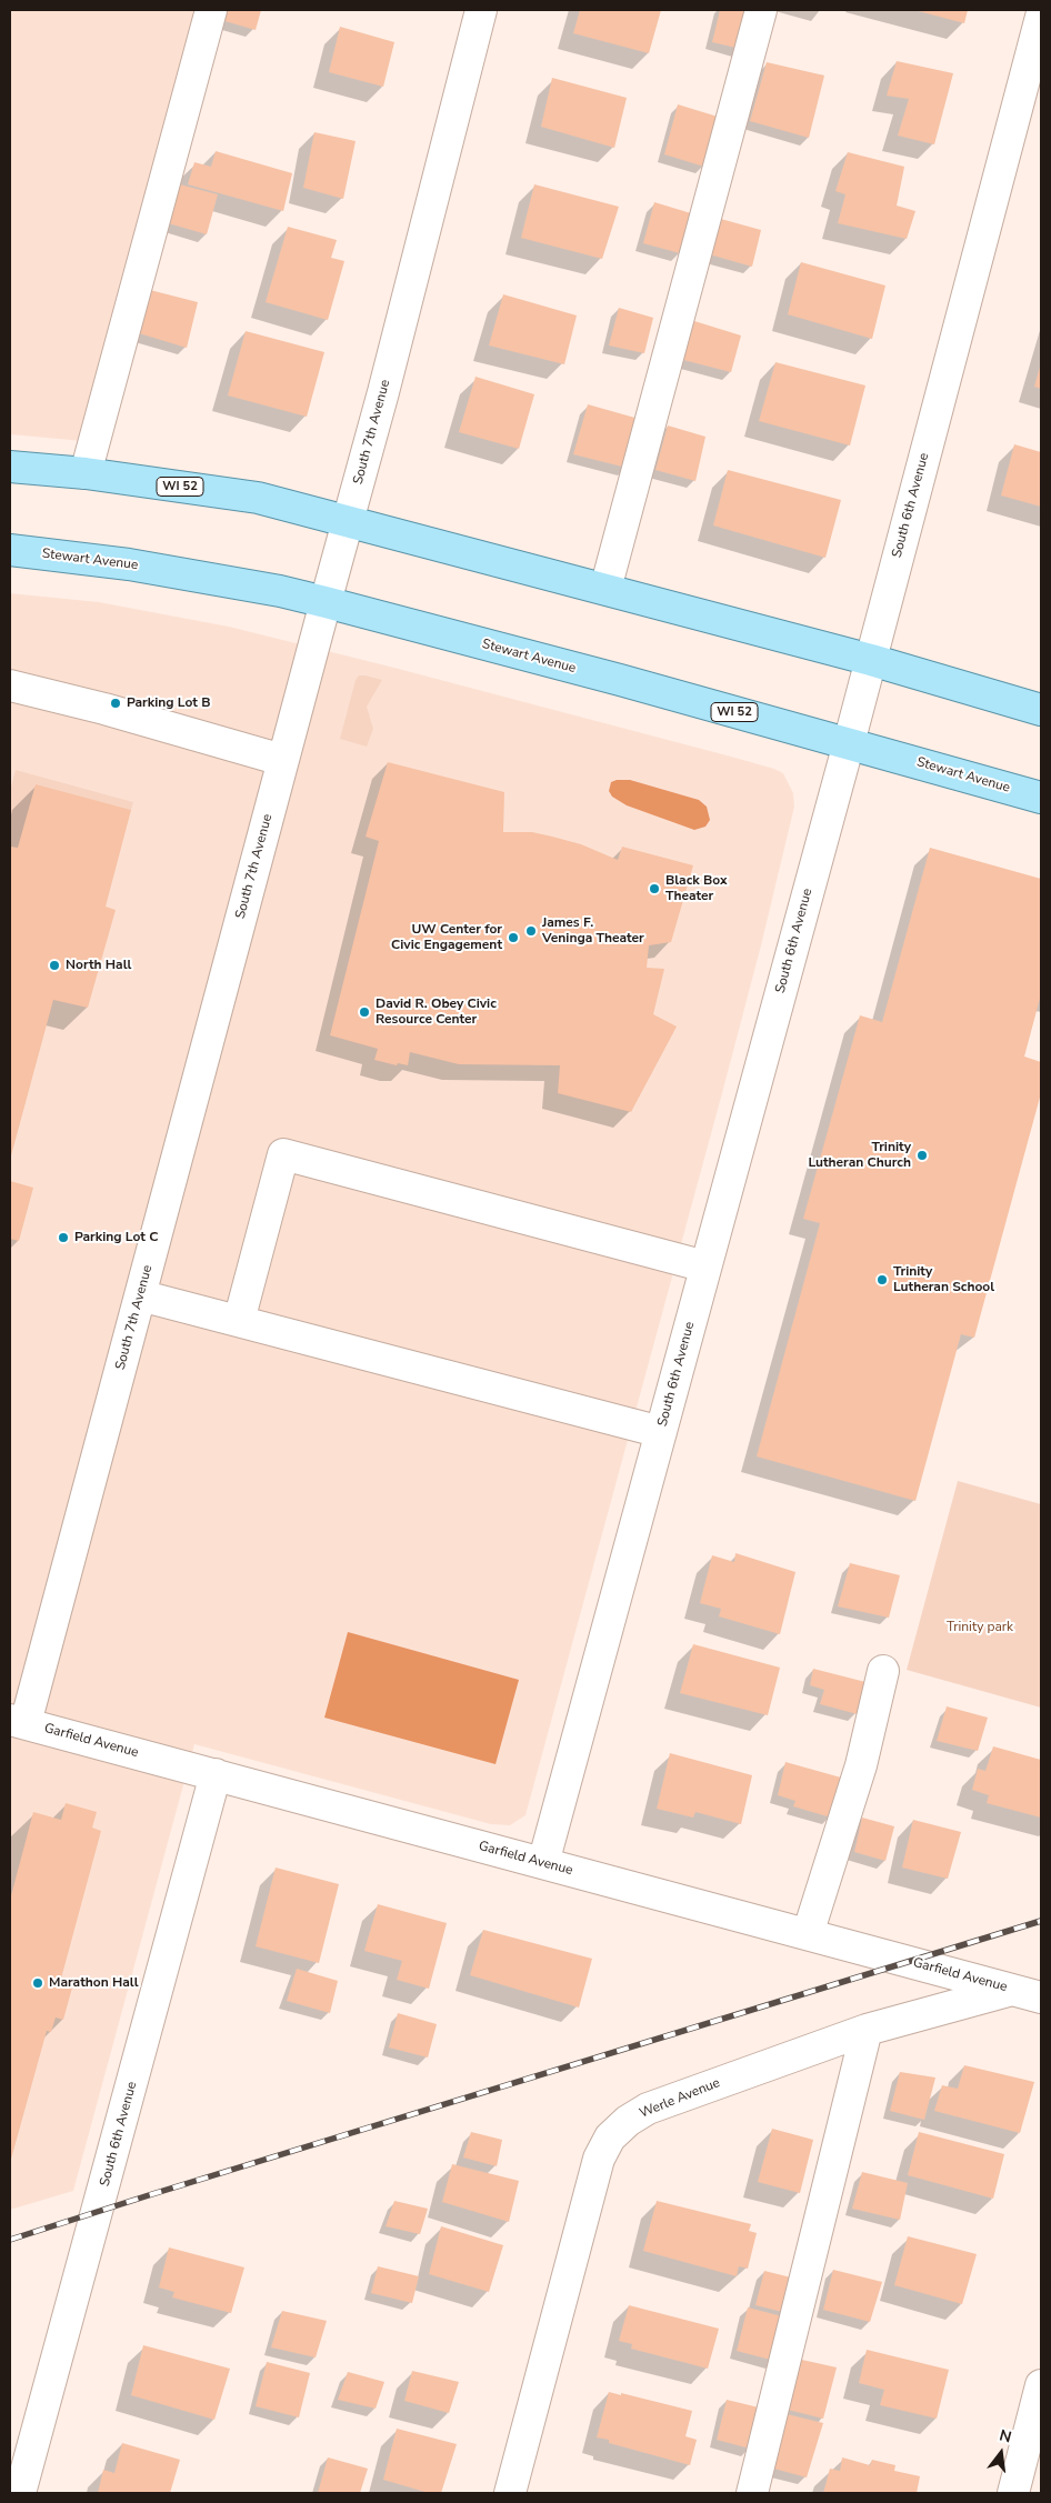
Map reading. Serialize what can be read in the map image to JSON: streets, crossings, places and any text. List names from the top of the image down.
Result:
{
  "streets": {
    "main road": ["WI 52", "Stewart Avenue"],
    "street": [
      "South 7th Avenue",
      "South 6th Avenue",
      "Garfield Avenue",
      "Werle Avenue"
    ]
  },
  "crossings": [
    ["South 7th Avenue", "WI 52"],
    ["South 7th Avenue", "Stewart Avenue"],
    ["South 7th Avenue", "Garfield Avenue"],
    ["WI 52", "South 6th Avenue"],
    ["South 6th Avenue", "Stewart Avenue"],
    ["South 6th Avenue", "Garfield Avenue"],
    ["Garfield Avenue", "Werle Avenue"]
  ],
  "parks": ["Trinity park"],
  "places": [
    "Parking Lot B",
    "Black Box Theater",
    "James F. Veninga Theater",
    "UW Center for Civic Engagement",
    "North Hall",
    "David R. Obey Civic Resource Center",
    "Trinity Lutheran Church",
    "Parking Lot C",
    "Trinity Lutheran School",
    "Marathon Hall"
  ],
  "north": "top"
}
